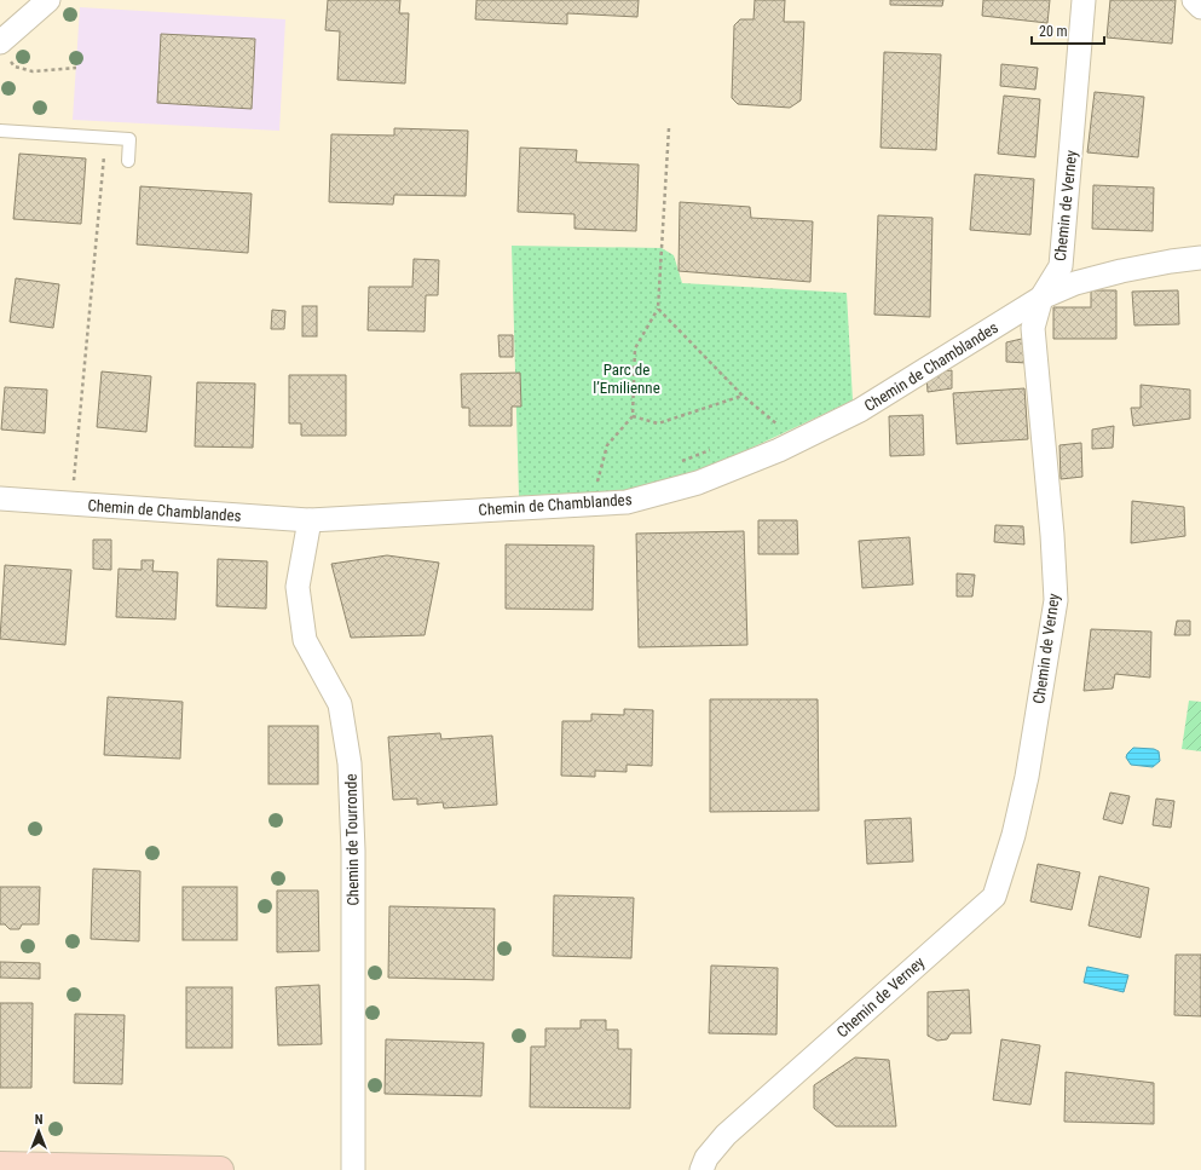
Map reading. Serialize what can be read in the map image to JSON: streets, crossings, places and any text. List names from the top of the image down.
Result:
{
  "streets": {
    "street": ["Chemin de Verney", "Chemin de Chamblandes", "Chemin de Tourronde"]
  },
  "crossings": [
    ["Chemin de Verney", "Chemin de Chamblandes"],
    ["Chemin de Chamblandes", "Chemin de Tourronde"]
  ],
  "parks": ["Parc de l’Emilienne"],
  "scale_bar": "20 m",
  "north": "top"
}
